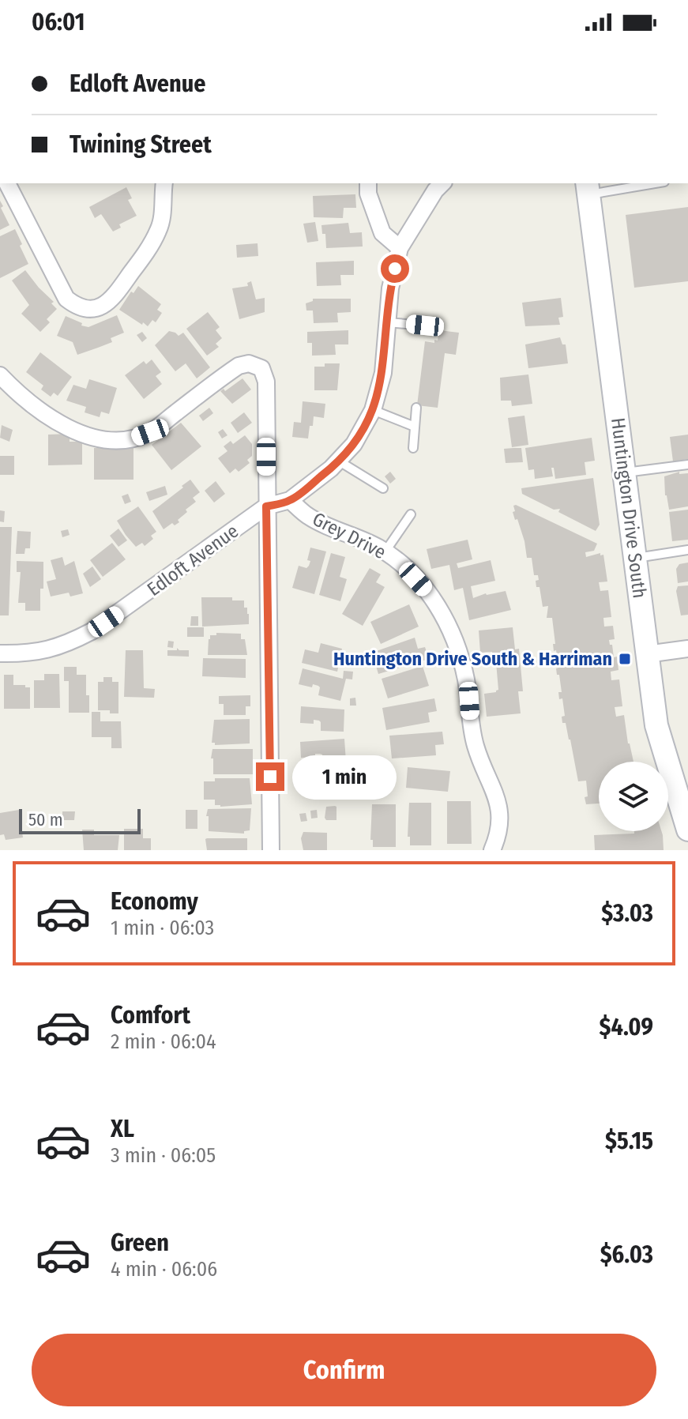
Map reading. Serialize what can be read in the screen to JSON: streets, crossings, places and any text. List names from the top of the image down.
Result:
{
  "streets": {
    "street": ["Huntington Drive South", "Grey Drive", "Edloft Avenue"]
  },
  "crossings": [
    ["Grey Drive", "Edloft Avenue"]
  ],
  "places": {
    "transit": ["Huntington Drive South & Harriman"]
  },
  "scale_bar": "50 m",
  "page": {
    "status": "06:01",
    "banner": ["Edloft Avenue", "Twining Street"],
    "bubble": "1 min",
    "scale": "50 m",
    "list": [
      {
        "name": "Economy",
        "note": "1 min · 06:03",
        "value": "$3.03"
      },
      {
        "name": "Comfort",
        "note": "2 min · 06:04",
        "value": "$4.09"
      },
      {
        "name": "XL",
        "note": "3 min · 06:05",
        "value": "$5.15"
      },
      {
        "name": "Green",
        "note": "4 min · 06:06",
        "value": "$6.03"
      }
    ],
    "buttons": "Confirm"
  }
}
